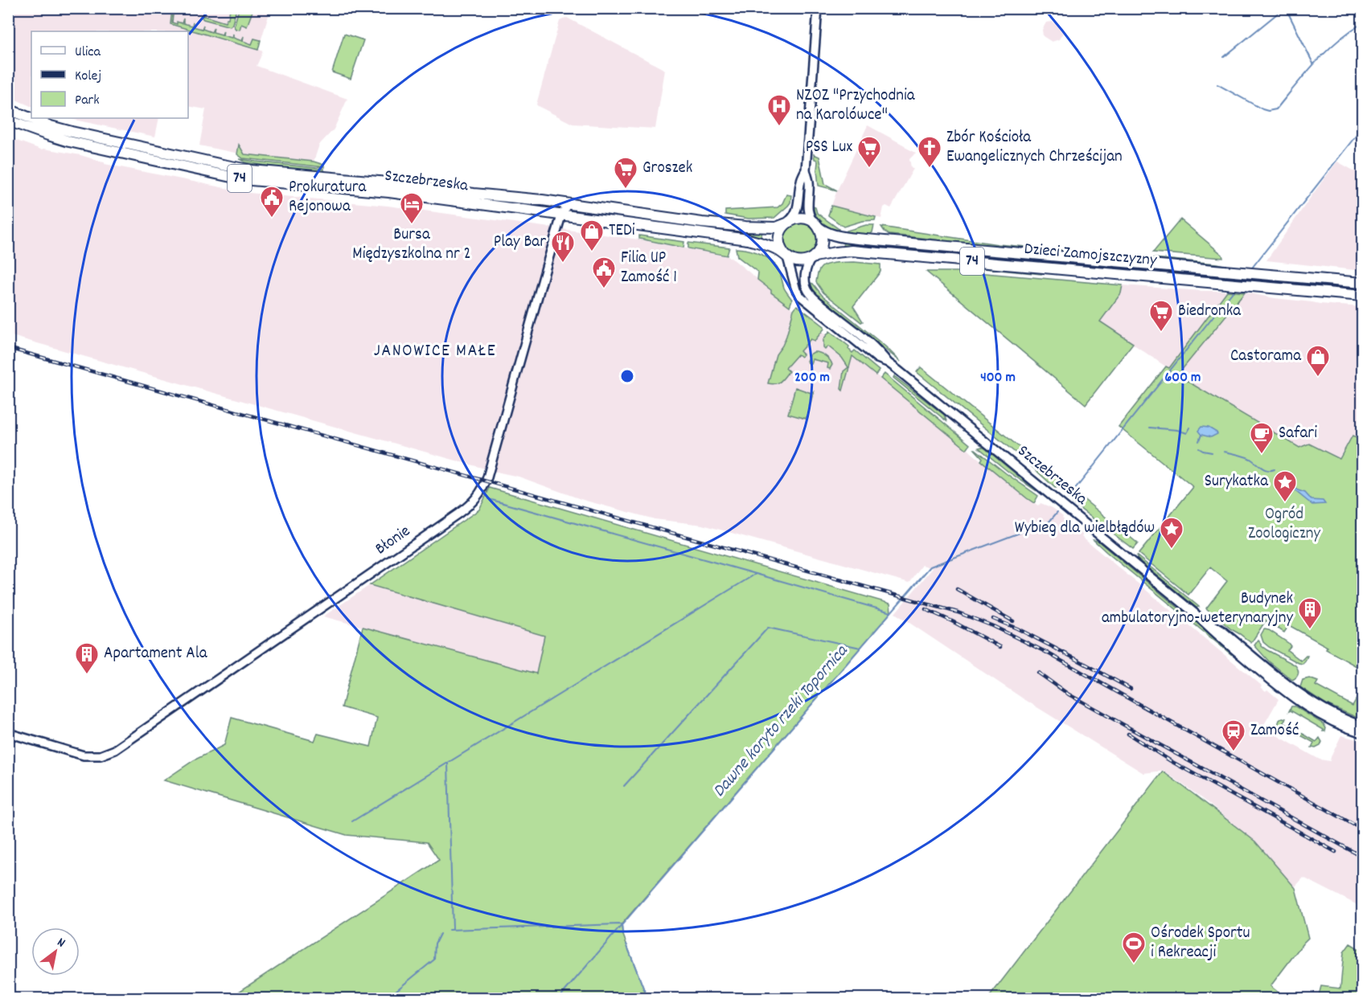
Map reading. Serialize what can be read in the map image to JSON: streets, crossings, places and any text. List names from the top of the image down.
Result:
{
  "streets": {
    "main road": ["74", "Szczebrzeska", "Dzieci Zamojszczyzny"],
    "street": ["Błonie"]
  },
  "crossings": [
    ["74", "Szczebrzeska"],
    ["74", "Dzieci Zamojszczyzny"],
    ["Szczebrzeska", "Dzieci Zamojszczyzny"],
    ["Szczebrzeska", "Błonie"]
  ],
  "districts": ["JANOWICE MAŁE"],
  "water": ["Dawne koryto rzeki Topornica"],
  "parks": ["Ogród Zoologiczny"],
  "places": {
    "hospital": ["NZOZ \"Przychodnia na Karolówce\""],
    "supermarket": ["PSS Lux", "Groszek", "Biedronka"],
    "church": ["Zbór Kościoła Ewangelicznych Chrześcijan"],
    "public building": ["Prokuratura Rejonowa", "Filia UP Zamość 1"],
    "hotel": ["Bursa Międzyszkolna nr 2"],
    "shop": ["TEDi", "Castorama"],
    "restaurant": ["Play Bar"],
    "cafe": ["Safari"],
    "place": ["Surykatka", "Wybieg dla wielbłądów"],
    "building": ["Budynek ambulatoryjno-weterynaryjny", "Apartament Ala"],
    "station": ["Zamość"],
    "sports": ["Ośrodek Sportu i Rekreacji"]
  },
  "legend": ["Ulica", "Kolej", "Park"],
  "north": "top right",
  "rings": ["200 m", "400 m", "600 m"]
}
